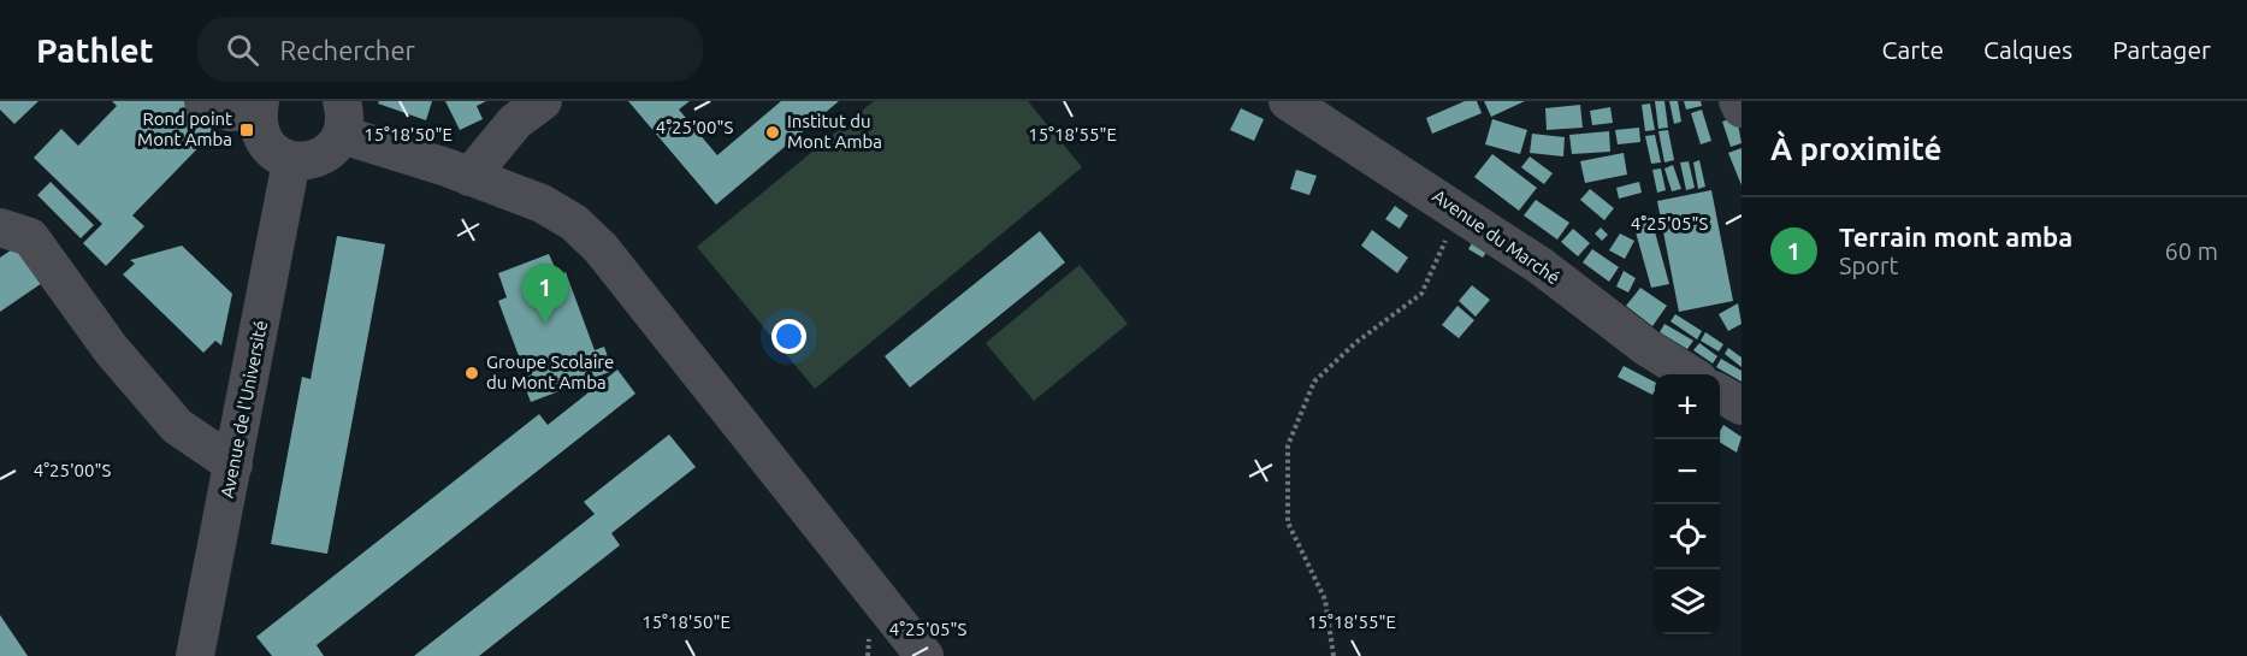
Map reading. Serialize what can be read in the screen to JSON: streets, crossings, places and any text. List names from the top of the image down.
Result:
{
  "streets": {
    "street": ["Avenue du Marché", "Avenue de l'Université"]
  },
  "places": {
    "transit": ["Rond point Mont Amba"],
    "other": ["Institut du Mont Amba", "Groupe Scolaire du Mont Amba"]
  },
  "page": {
    "header": "Pathlet",
    "search": "Rechercher",
    "nav": ["Carte", "Calques", "Partager"],
    "heading": "À proximité",
    "list": [
      {
        "mark": "1",
        "name": "Terrain mont amba",
        "note": "Sport",
        "value": "60 m"
      }
    ],
    "pins": "1",
    "map_buttons": ["+", "−"]
  },
  "coordinates": [
    "4°25'00\"S",
    "15°18'50\"E",
    "15°18'55\"E",
    "4°25'05\"S"
  ]
}
